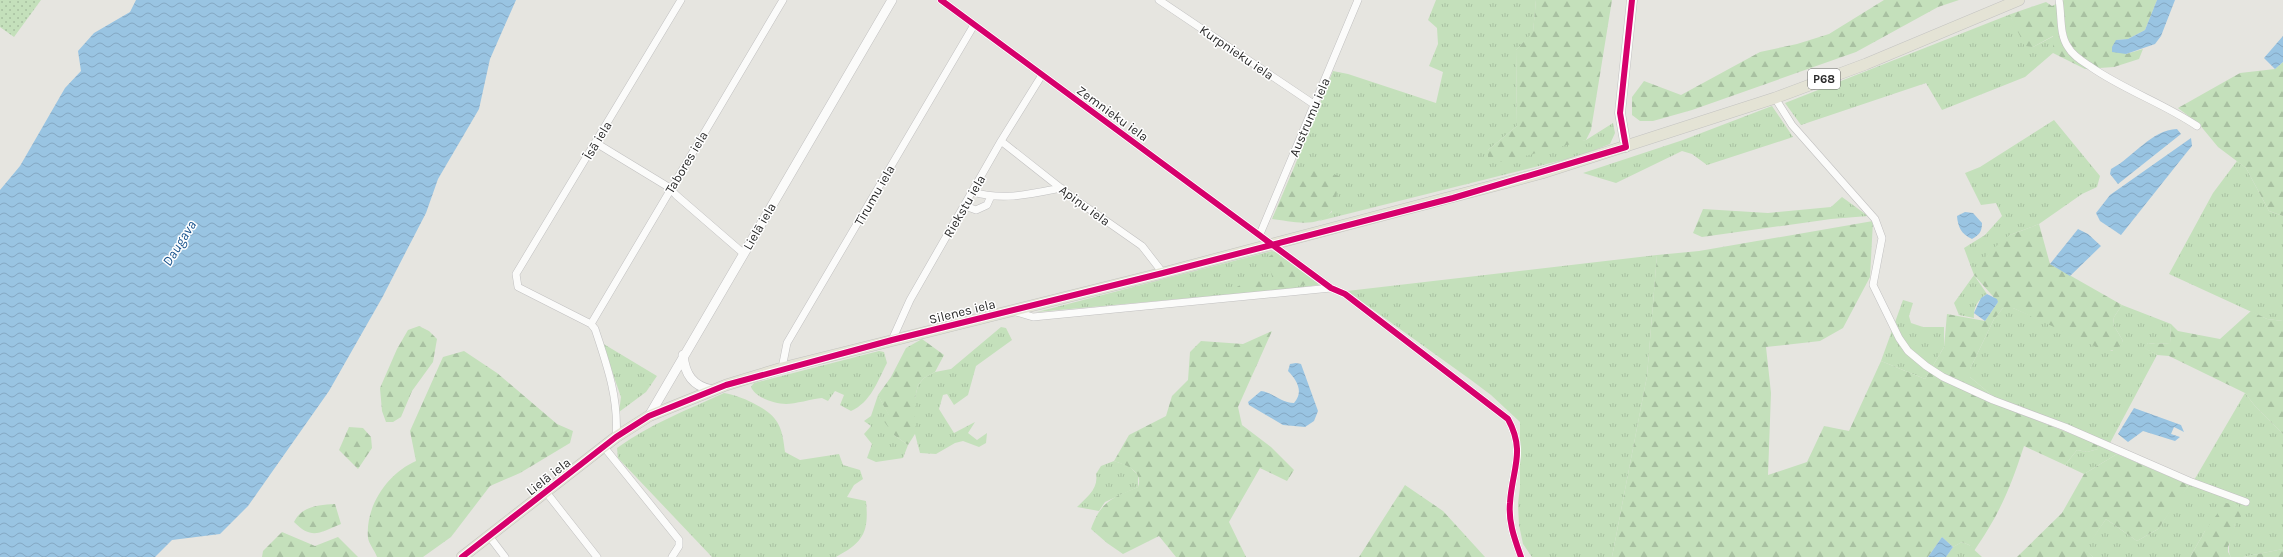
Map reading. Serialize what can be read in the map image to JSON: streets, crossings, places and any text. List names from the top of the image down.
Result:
{
  "streets": {
    "main road": ["P68", "Lielā iela", "Silenes iela"],
    "street": [
      "Kurpnieku iela",
      "Zemnieku iela",
      "Austrumu iela",
      "Īsā iela",
      "Tabores iela",
      "Tīrumu iela",
      "Apiņu iela",
      "Riekstu iela"
    ]
  },
  "crossings": [
    ["Kurpnieku iela", "Austrumu iela"],
    ["P68", "Silenes iela"],
    ["Zemnieku iela", "Austrumu iela"],
    ["Zemnieku iela", "Tīrumu iela"],
    ["Zemnieku iela", "Riekstu iela"],
    ["Zemnieku iela", "Silenes iela"],
    ["Īsā iela", "Tabores iela"],
    ["Tīrumu iela", "Silenes iela"],
    ["Apiņu iela", "Riekstu iela"],
    ["Apiņu iela", "Silenes iela"],
    ["Riekstu iela", "Silenes iela"],
    ["Lielā iela", "Silenes iela"]
  ],
  "water": ["Daugava"]
}
